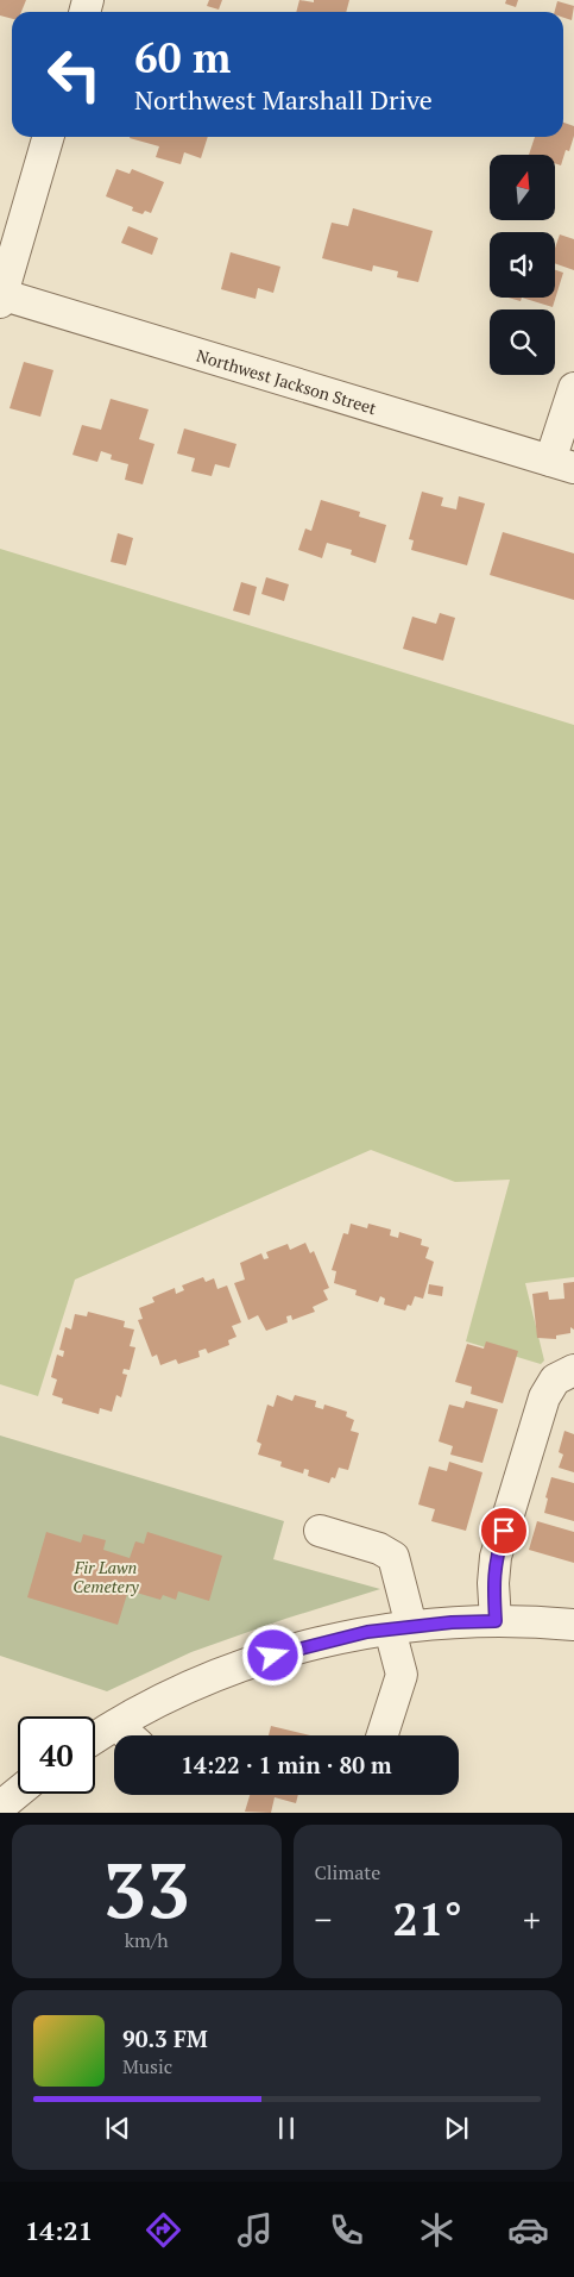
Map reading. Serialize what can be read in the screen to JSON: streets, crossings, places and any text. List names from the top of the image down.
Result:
{
  "streets": {
    "street": ["Northwest Jackson Street"]
  },
  "parks": ["Fir Lawn Cemetery"],
  "north": "top",
  "page": {
    "turn": ["60 m", "Northwest Marshall Drive"],
    "limit": "40",
    "trip": "14:22 · 1 min · 80 m",
    "tile": [
      ["33", "km/h"],
      "Climate"
    ],
    "heat": ["−", "21°", "+"],
    "song": ["90.3 FM", "Music"],
    "tabs": "14:21"
  }
}
